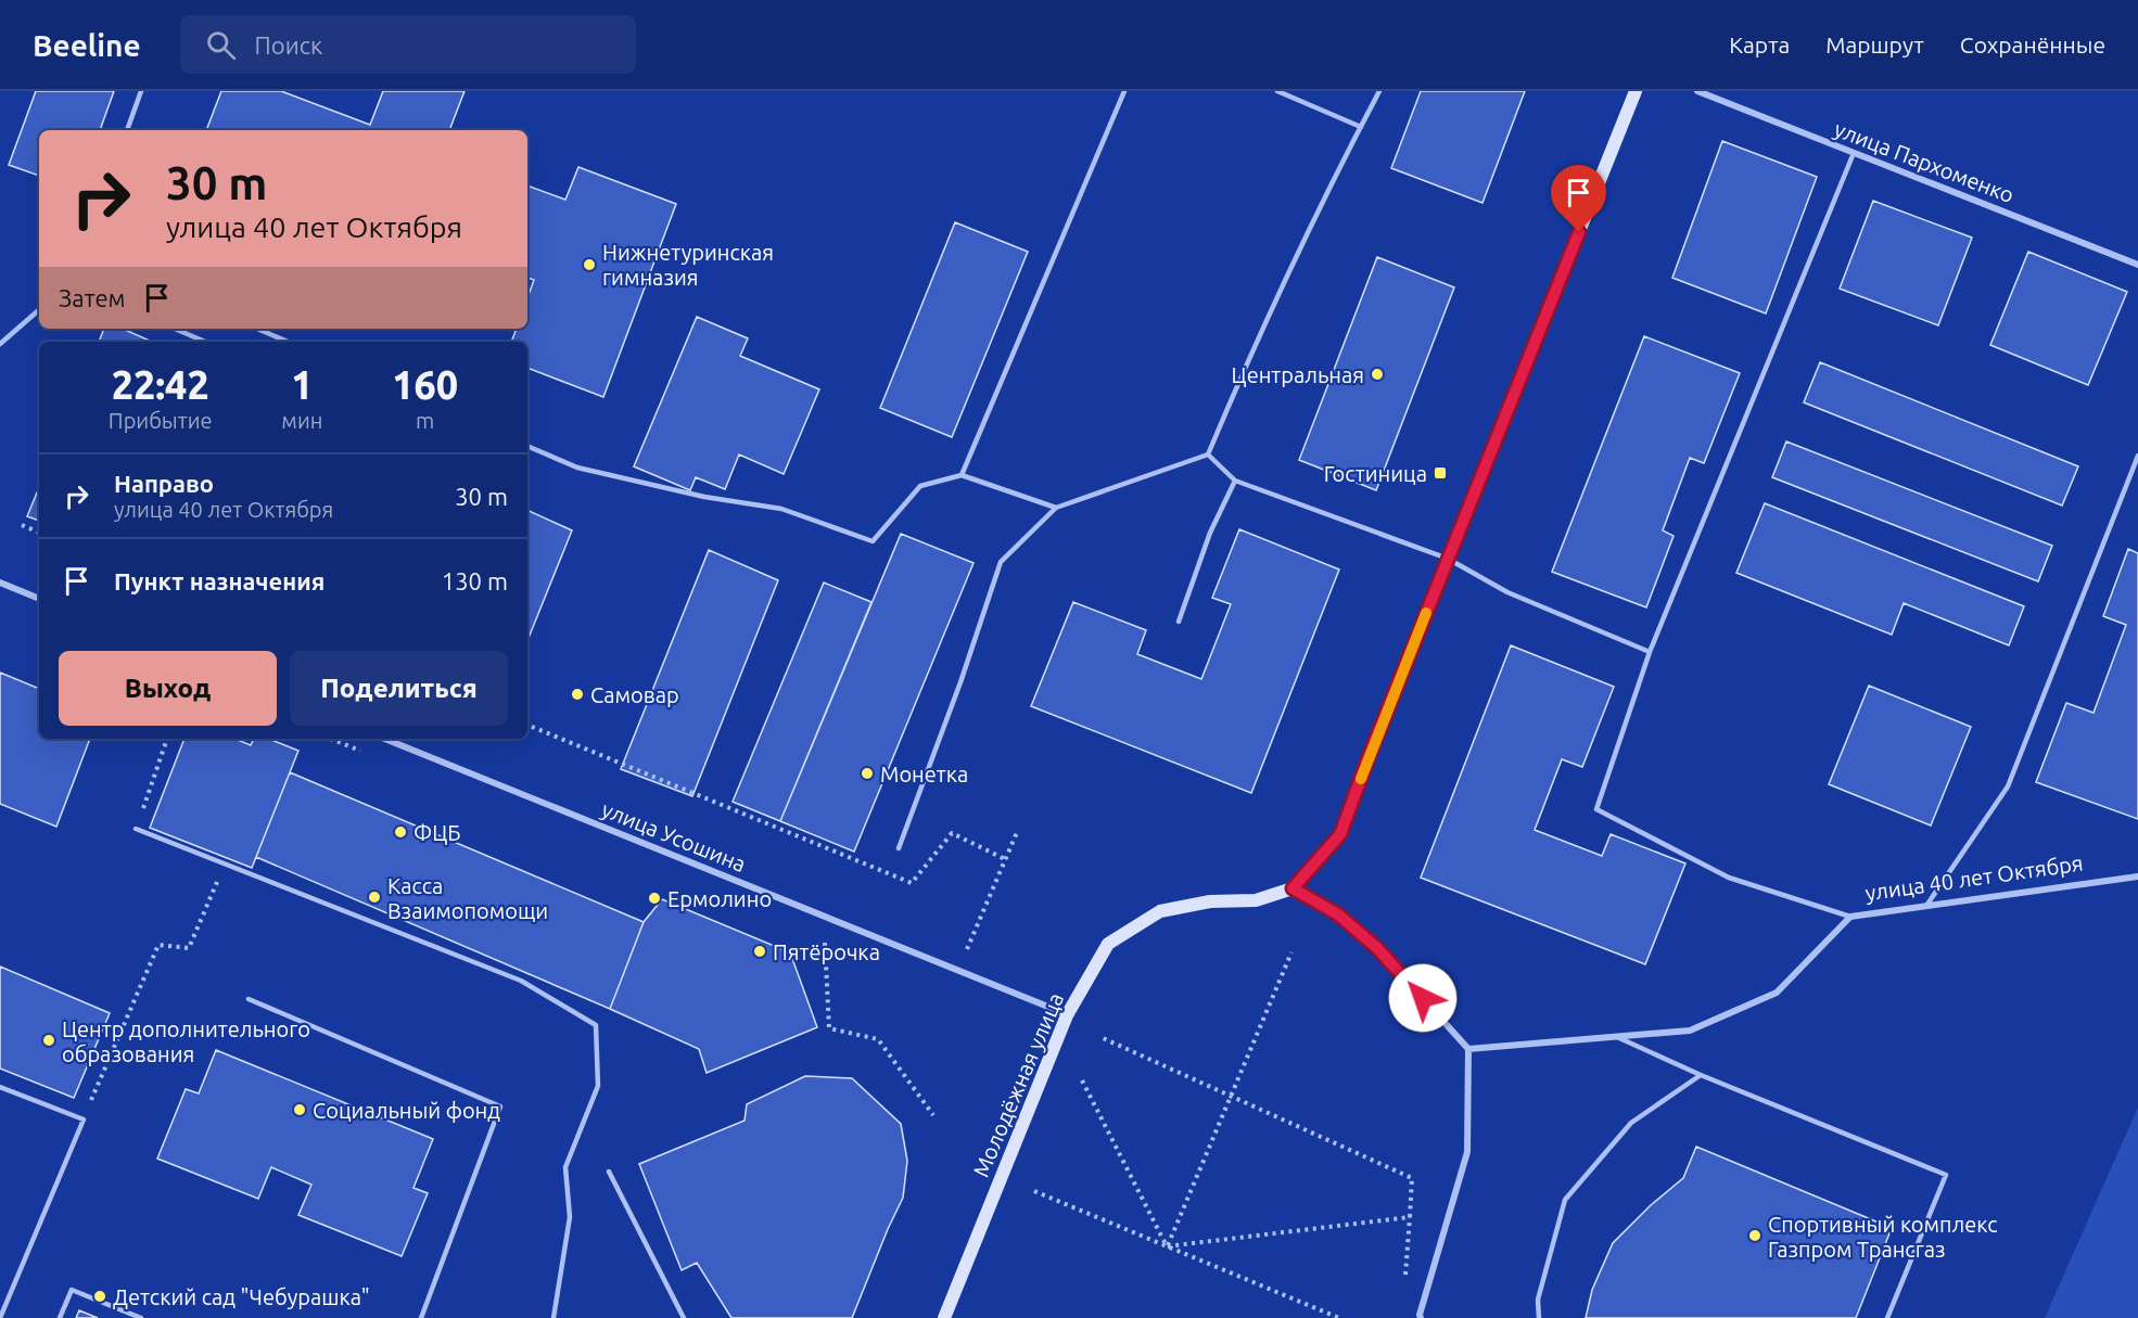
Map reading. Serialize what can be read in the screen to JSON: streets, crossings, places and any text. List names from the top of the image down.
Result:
{
  "streets": {
    "street": [
      "улица Пархоменко",
      "улица Усошина",
      "улица 40 лет Октября",
      "Молодёжная улица"
    ]
  },
  "crossings": [
    ["улица Усошина", "Молодёжная улица"]
  ],
  "places": {
    "other": [
      "Нижнетуринская гимназия",
      "Центральная",
      "Самовар",
      "Монетка",
      "ФЦБ",
      "Касса Взаимопомощи",
      "Ермолино",
      "Пятёрочка",
      "Центр дополнительного образования",
      "Социальный фонд",
      "Спортивный комплекс Газпром Трансгаз",
      "Детский сад \"Чебурашка\""
    ],
    "transit": ["Гостиница"]
  },
  "page": {
    "header": "Beeline",
    "search": "Поиск",
    "nav": ["Карта", "Маршрут", "Сохранённые"],
    "turn": ["30 m", "улица 40 лет Октября"],
    "then": "Затем",
    "eta": [
      "22:42",
      "Прибытие",
      "1",
      "мин",
      "160",
      "m"
    ],
    "list": [
      {
        "name": "Направо",
        "note": "улица 40 лет Октября",
        "value": "30 m"
      },
      {
        "name": "Пункт назначения",
        "value": "130 m"
      }
    ],
    "buttons": ["Выход", "Поделиться"]
  }
}
